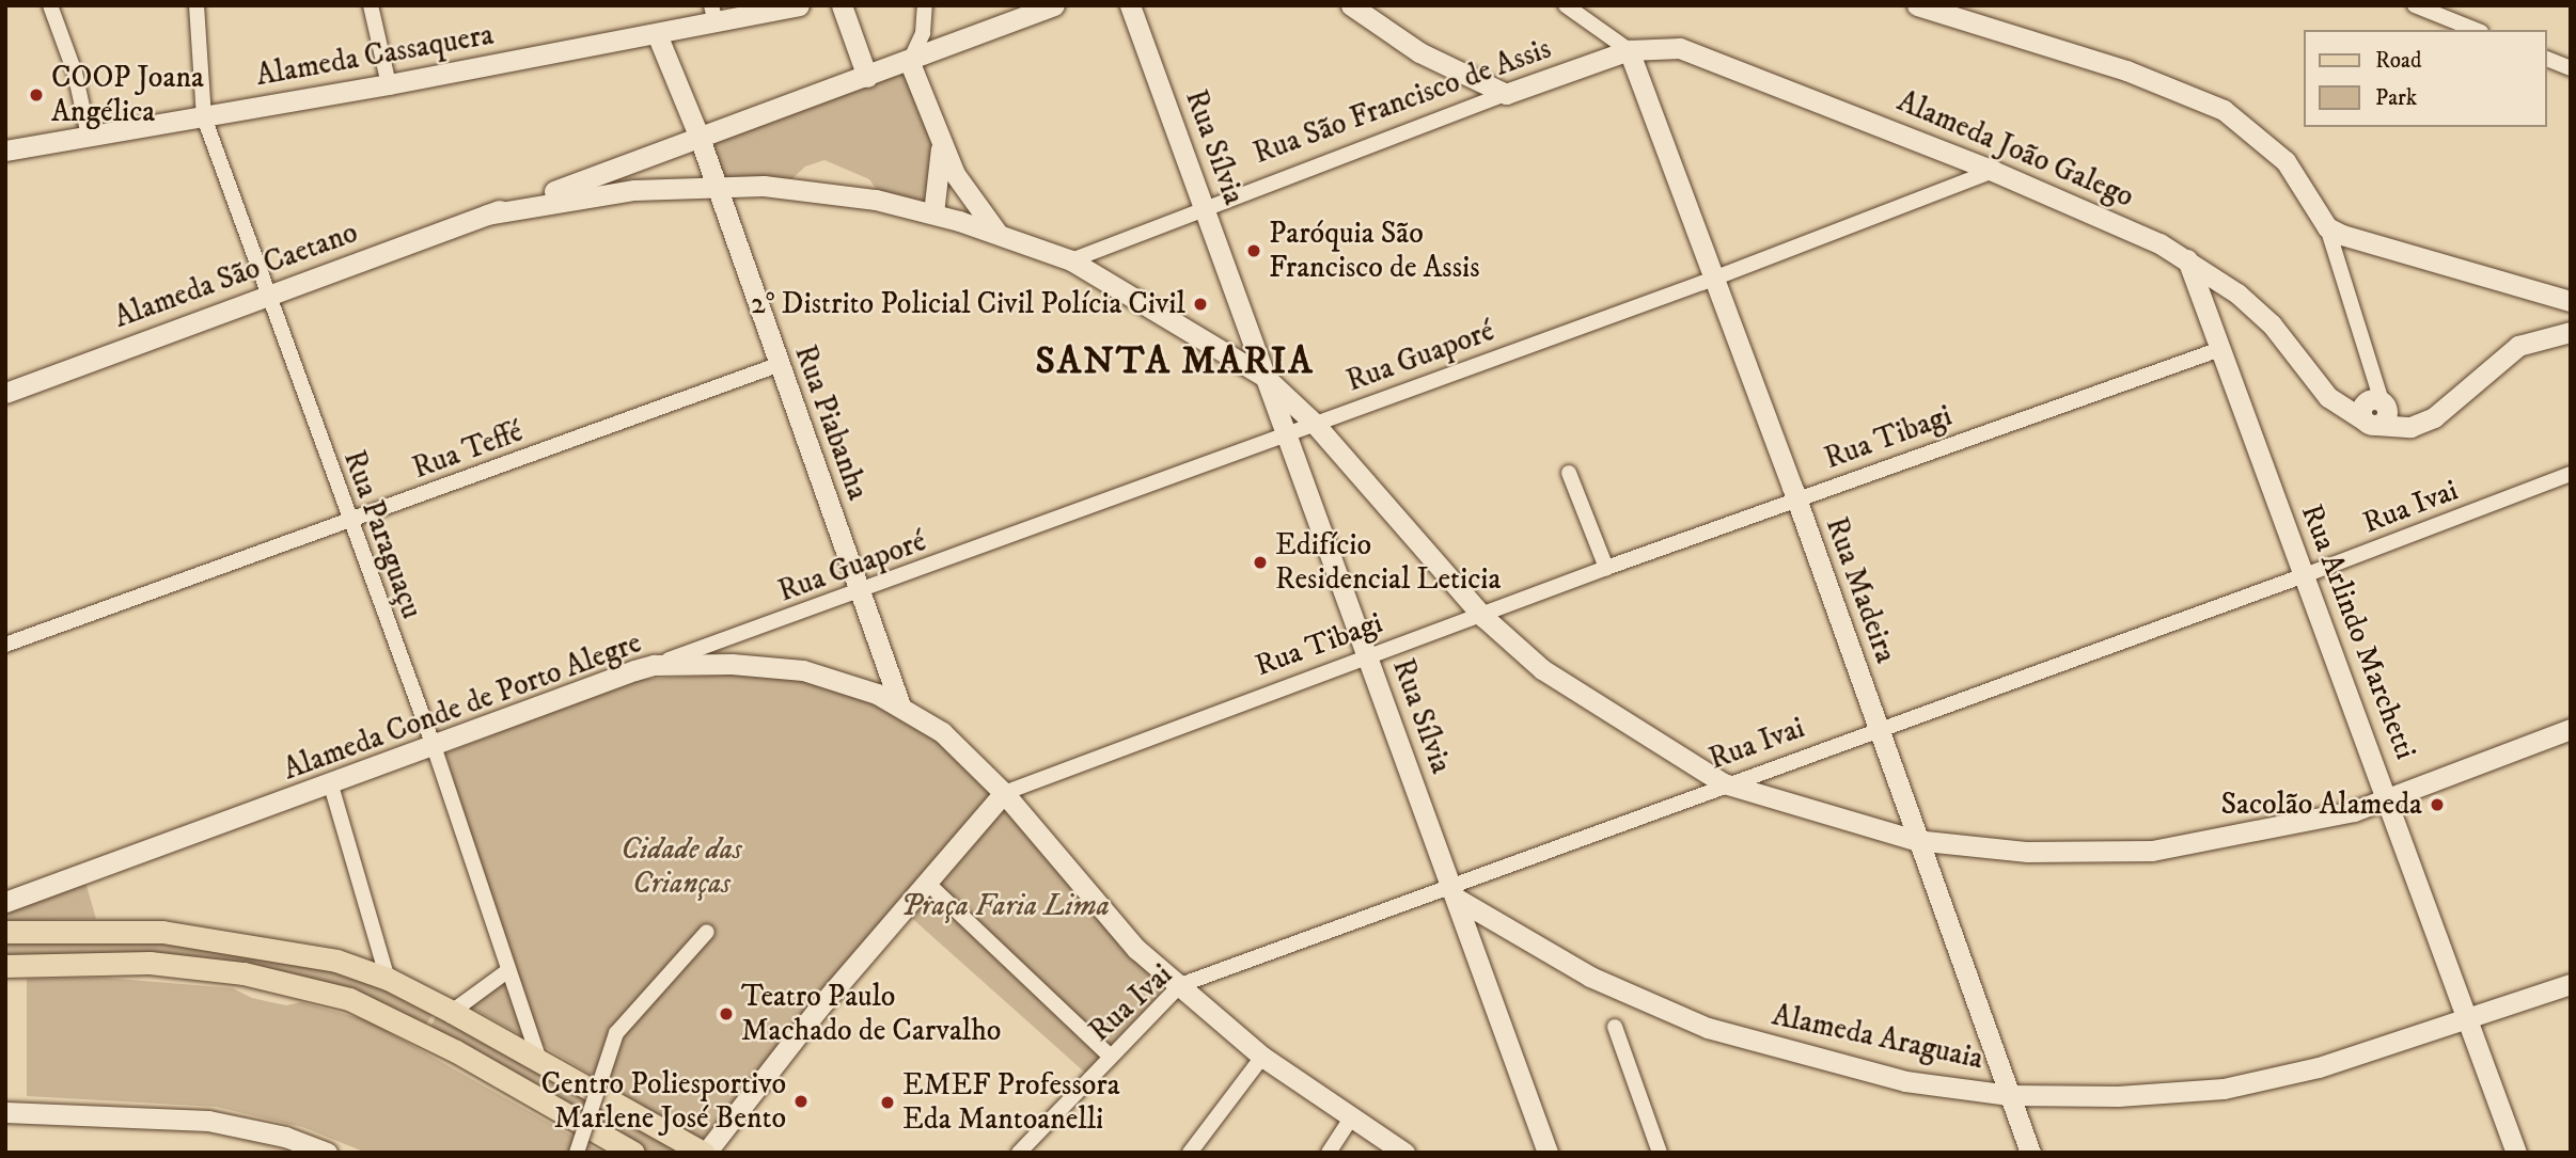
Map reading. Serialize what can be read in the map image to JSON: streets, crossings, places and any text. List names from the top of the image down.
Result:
{
  "streets": {
    "street": [
      "Alameda Cassaquera",
      "Rua São Francisco de Assis",
      "Rua Sílvia",
      "Alameda João Galego",
      "Alameda São Caetano",
      "Rua Guaporé",
      "Rua Piabanha",
      "Rua Tibagi",
      "Rua Teffé",
      "Rua Ivai",
      "Rua Paraguaçu",
      "Rua Madeira",
      "Rua Arlindo Marchetti",
      "Alameda Conde de Porto Alegre",
      "Alameda Araguaia"
    ]
  },
  "crossings": [
    ["Alameda Cassaquera", "Rua Piabanha"],
    ["Alameda Cassaquera", "Rua Paraguaçu"],
    ["Rua São Francisco de Assis", "Rua Sílvia"],
    ["Rua São Francisco de Assis", "Alameda João Galego"],
    ["Rua São Francisco de Assis", "Alameda São Caetano"],
    ["Rua São Francisco de Assis", "Rua Madeira"],
    ["Rua Sílvia", "Alameda São Caetano"],
    ["Rua Sílvia", "Rua Guaporé"],
    ["Rua Sílvia", "Rua Tibagi"],
    ["Rua Sílvia", "Rua Ivai"],
    ["Rua Sílvia", "Alameda Araguaia"],
    ["Alameda João Galego", "Rua Guaporé"],
    ["Alameda João Galego", "Rua Madeira"],
    ["Alameda João Galego", "Rua Arlindo Marchetti"],
    ["Alameda São Caetano", "Rua Guaporé"],
    ["Alameda São Caetano", "Rua Piabanha"],
    ["Alameda São Caetano", "Rua Tibagi"],
    ["Alameda São Caetano", "Rua Ivai"],
    ["Alameda São Caetano", "Rua Paraguaçu"],
    ["Alameda São Caetano", "Rua Madeira"],
    ["Alameda São Caetano", "Rua Arlindo Marchetti"],
    ["Rua Guaporé", "Rua Piabanha"],
    ["Rua Guaporé", "Rua Madeira"],
    ["Rua Guaporé", "Alameda Conde de Porto Alegre"],
    ["Rua Piabanha", "Rua Teffé"],
    ["Rua Piabanha", "Alameda Conde de Porto Alegre"],
    ["Rua Tibagi", "Rua Madeira"],
    ["Rua Tibagi", "Rua Arlindo Marchetti"],
    ["Rua Tibagi", "Alameda Conde de Porto Alegre"],
    ["Rua Teffé", "Rua Paraguaçu"],
    ["Rua Ivai", "Rua Madeira"],
    ["Rua Ivai", "Rua Arlindo Marchetti"],
    ["Rua Ivai", "Alameda Conde de Porto Alegre"],
    ["Rua Ivai", "Alameda Araguaia"],
    ["Rua Paraguaçu", "Alameda Conde de Porto Alegre"],
    ["Rua Madeira", "Alameda Araguaia"],
    ["Rua Arlindo Marchetti", "Alameda Araguaia"]
  ],
  "districts": ["SANTA MARIA"],
  "parks": ["Cidade das Crianças", "Praça Faria Lima"],
  "places": [
    "COOP Joana Angélica",
    "Paróquia São Francisco de Assis",
    "2° Distrito Policial Civil Polícia Civil",
    "Edifício Residencial Leticia",
    "Sacolão Alameda",
    "Teatro Paulo Machado de Carvalho",
    "Centro Poliesportivo Marlene José Bento",
    "EMEF Professora Eda Mantoanelli"
  ],
  "legend": ["Road", "Park"]
}
